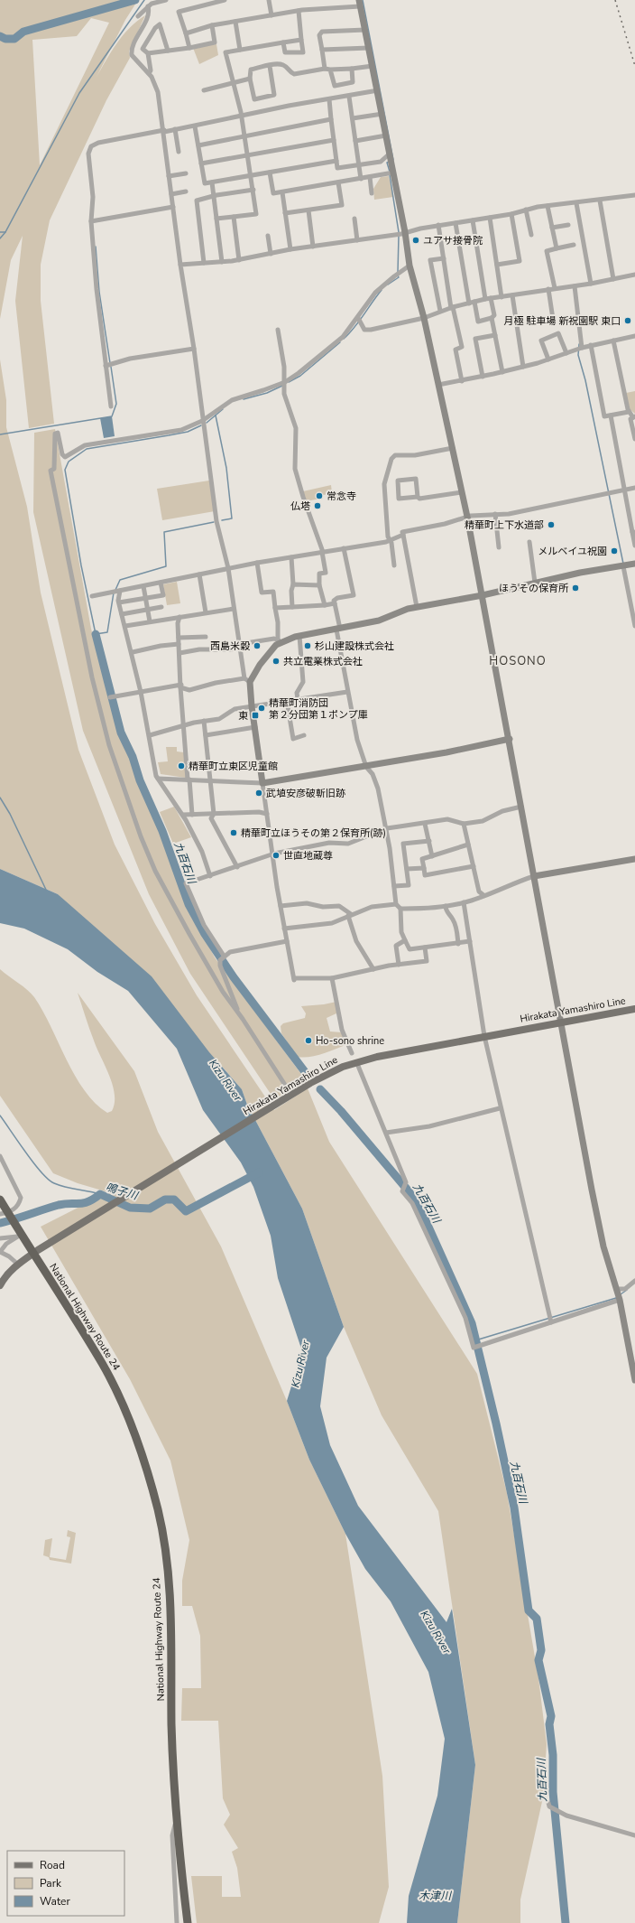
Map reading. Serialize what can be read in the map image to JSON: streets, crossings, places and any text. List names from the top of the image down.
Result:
{
  "streets": {
    "highway": ["National Highway Route 24"],
    "main road": ["Hirakata Yamashiro Line"]
  },
  "crossings": [
    ["Hirakata Yamashiro Line", "National Highway Route 24"]
  ],
  "districts": ["HOSONO"],
  "water": [
    "九百石川",
    "Kizu River",
    "鳴子川",
    "木津川"
  ],
  "places": {
    "other": [
      "ユアサ接骨院",
      "月極 駐車場 新祝園駅 東口",
      "常念寺",
      "仏塔",
      "精華町上下水道部",
      "メルベイユ祝園",
      "ほうその保育所",
      "西島米穀",
      "杉山建設株式会社",
      "共立電業株式会社",
      "精華町消防団 第２分団第１ポンプ庫",
      "精華町立東区児童館",
      "武埴安彦破斬旧跡",
      "精華町立ほうその第２保育所(跡)",
      "世直地蔵尊",
      "Ho-sono shrine"
    ],
    "transit": ["東"]
  },
  "legend": ["Road", "Park", "Water"]
}
